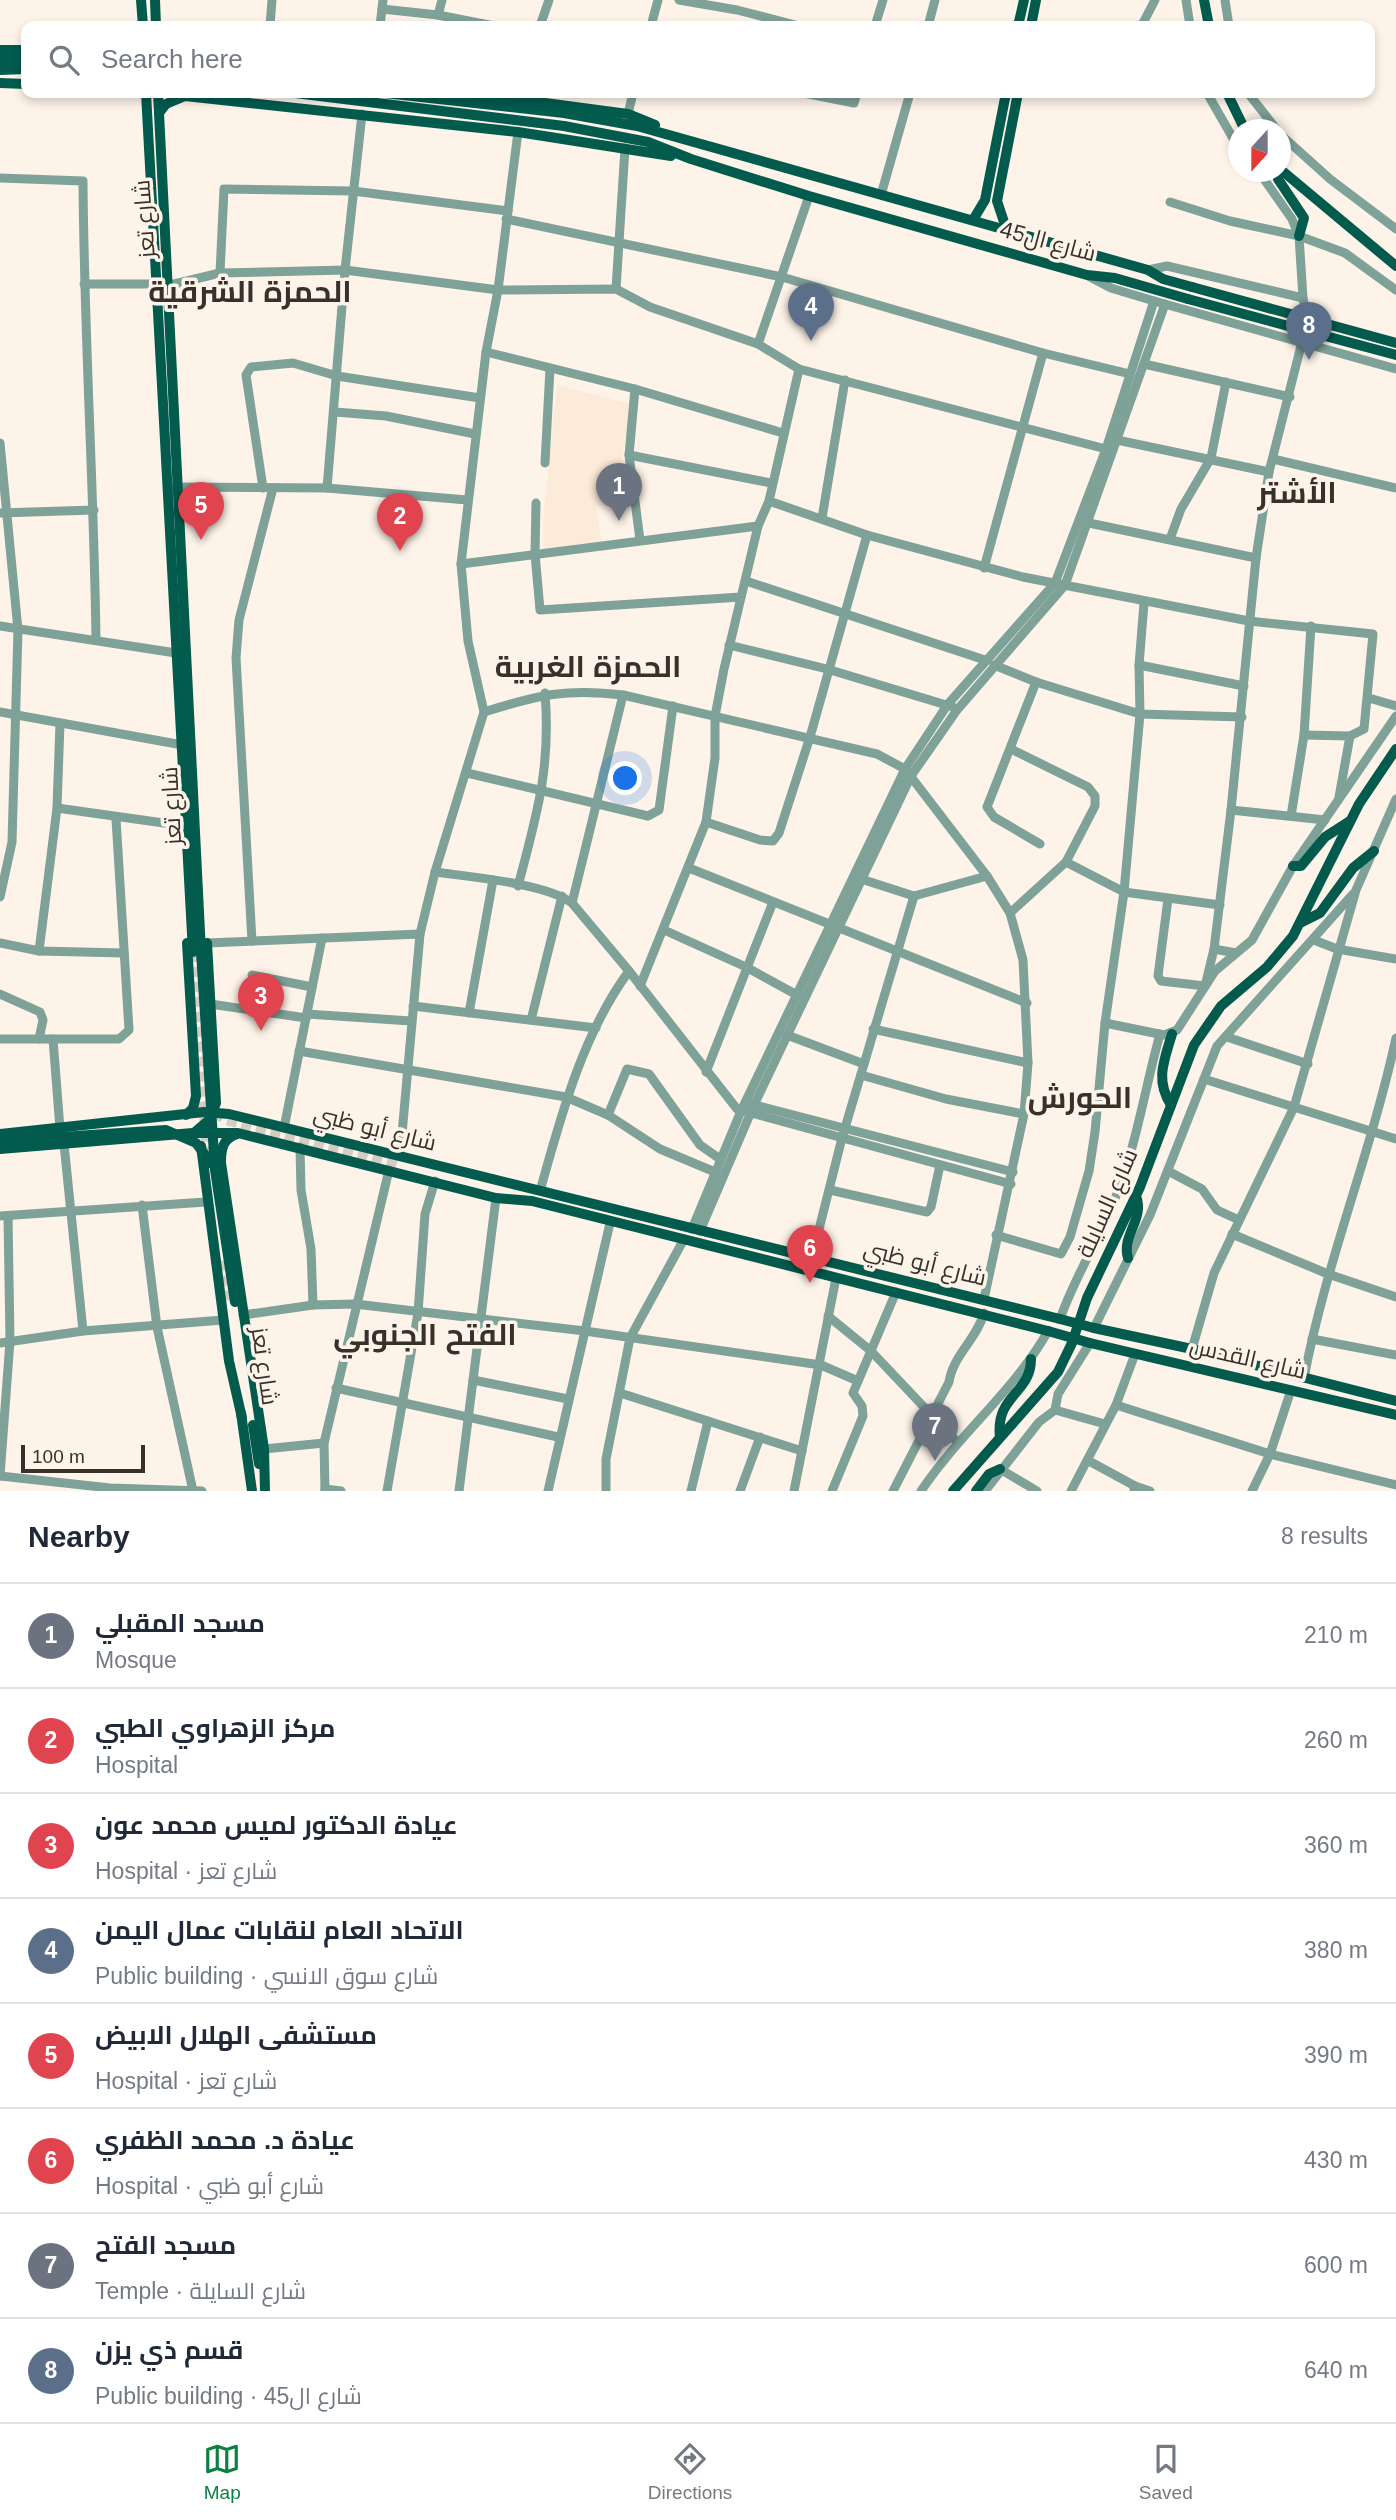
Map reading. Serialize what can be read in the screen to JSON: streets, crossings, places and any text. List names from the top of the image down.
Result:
{
  "streets": {
    "main road": [
      "شارع تعز",
      "شارع ال45",
      "شارع أبو ظبي",
      "شارع السايلة",
      "شارع القدس"
    ]
  },
  "crossings": [
    ["شارع تعز", "شارع ال45"],
    ["شارع أبو ظبي", "شارع القدس"]
  ],
  "districts": [
    "الحمزة الشرقية",
    "الأشتر",
    "الحمزة الغربية",
    "الحورش",
    "الفتح الجنوبي"
  ],
  "scale_bar": "100 m",
  "north": "bottom",
  "page": {
    "search": "Search here",
    "pins": [
      "4",
      "8",
      "1",
      "5",
      "2",
      "3",
      "6",
      "7"
    ],
    "scale": "100 m",
    "heading": ["Nearby", "8 results"],
    "list": [
      {
        "mark": "1",
        "name": "مسجد المقبلي",
        "note": "Mosque",
        "value": "210 m"
      },
      {
        "mark": "2",
        "name": "مركز الزهراوي الطبي",
        "note": "Hospital",
        "value": "260 m"
      },
      {
        "mark": "3",
        "name": "عيادة الدكتور لميس محمد عون",
        "note": "Hospital · شارع تعز",
        "value": "360 m"
      },
      {
        "mark": "4",
        "name": "الاتحاد العام لنقابات عمال اليمن",
        "note": "Public building · شارع سوق الانسي",
        "value": "380 m"
      },
      {
        "mark": "5",
        "name": "مستشفى الهلال الابيض",
        "note": "Hospital · شارع تعز",
        "value": "390 m"
      },
      {
        "mark": "6",
        "name": "عيادة د. محمد الظفري",
        "note": "Hospital · شارع أبو ظبي",
        "value": "430 m"
      },
      {
        "mark": "7",
        "name": "مسجد الفتح",
        "note": "Temple · شارع السايلة",
        "value": "600 m"
      },
      {
        "mark": "8",
        "name": "قسم ذي يزن",
        "note": "Public building · شارع ال45",
        "value": "640 m"
      }
    ],
    "nav": ["Map", "Directions", "Saved"]
  }
}
